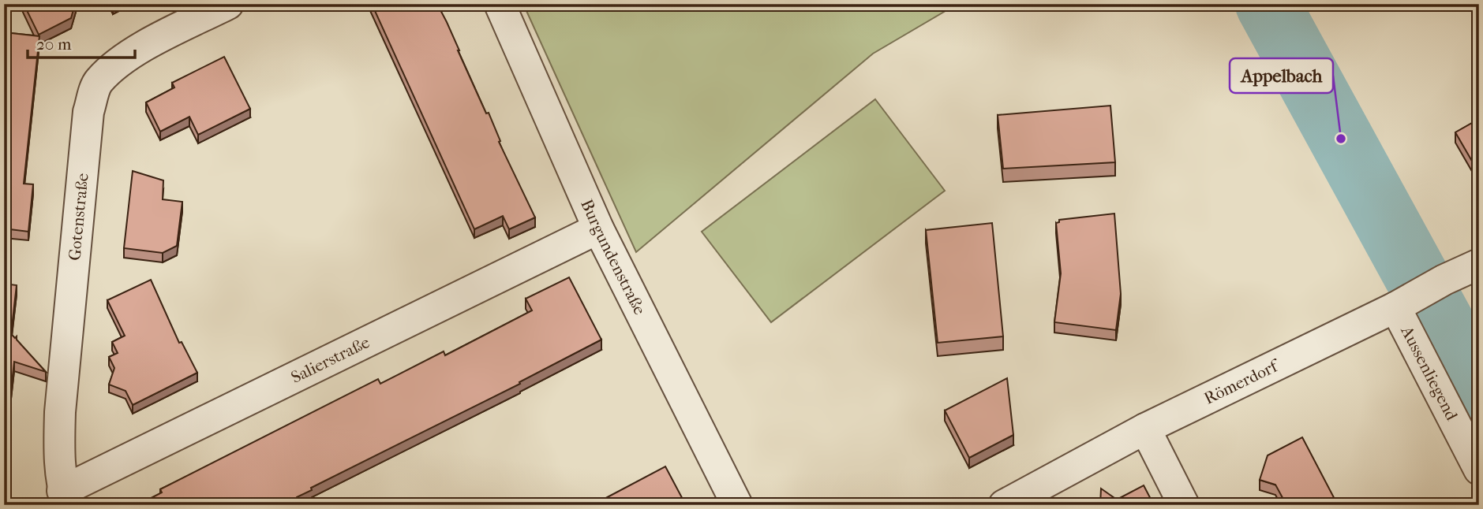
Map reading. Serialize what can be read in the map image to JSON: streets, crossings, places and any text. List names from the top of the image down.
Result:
{
  "streets": {
    "street": [
      "Gotenstraße",
      "Burgundenstraße",
      "Salierstraße",
      "Aussenliegend",
      "Römerdorf"
    ]
  },
  "crossings": [
    ["Gotenstraße", "Salierstraße"],
    ["Burgundenstraße", "Salierstraße"],
    ["Aussenliegend", "Römerdorf"]
  ],
  "places": ["Appelbach"],
  "scale_bar": "20 m"
}
